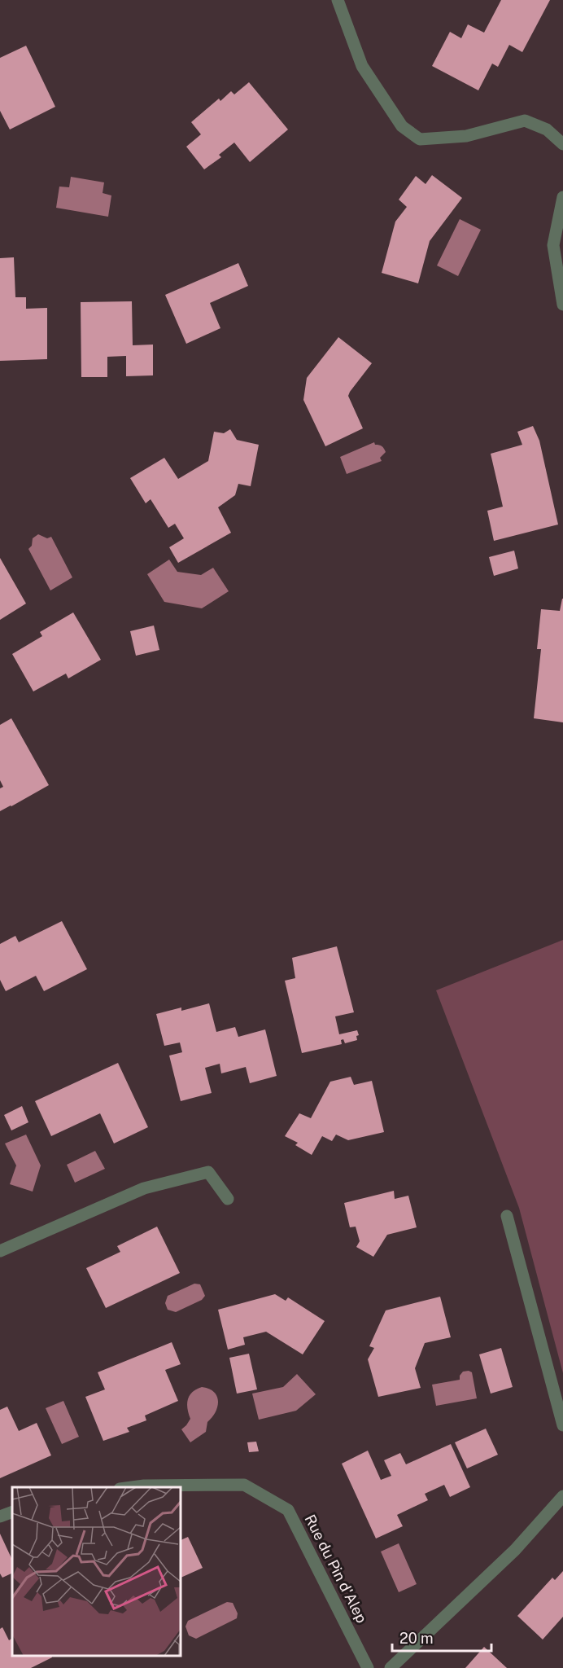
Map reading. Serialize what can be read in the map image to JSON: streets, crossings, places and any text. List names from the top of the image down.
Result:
{
  "streets": {
    "street": ["Rue du Pin d'Alep"]
  },
  "scale_bar": "20 m"
}
